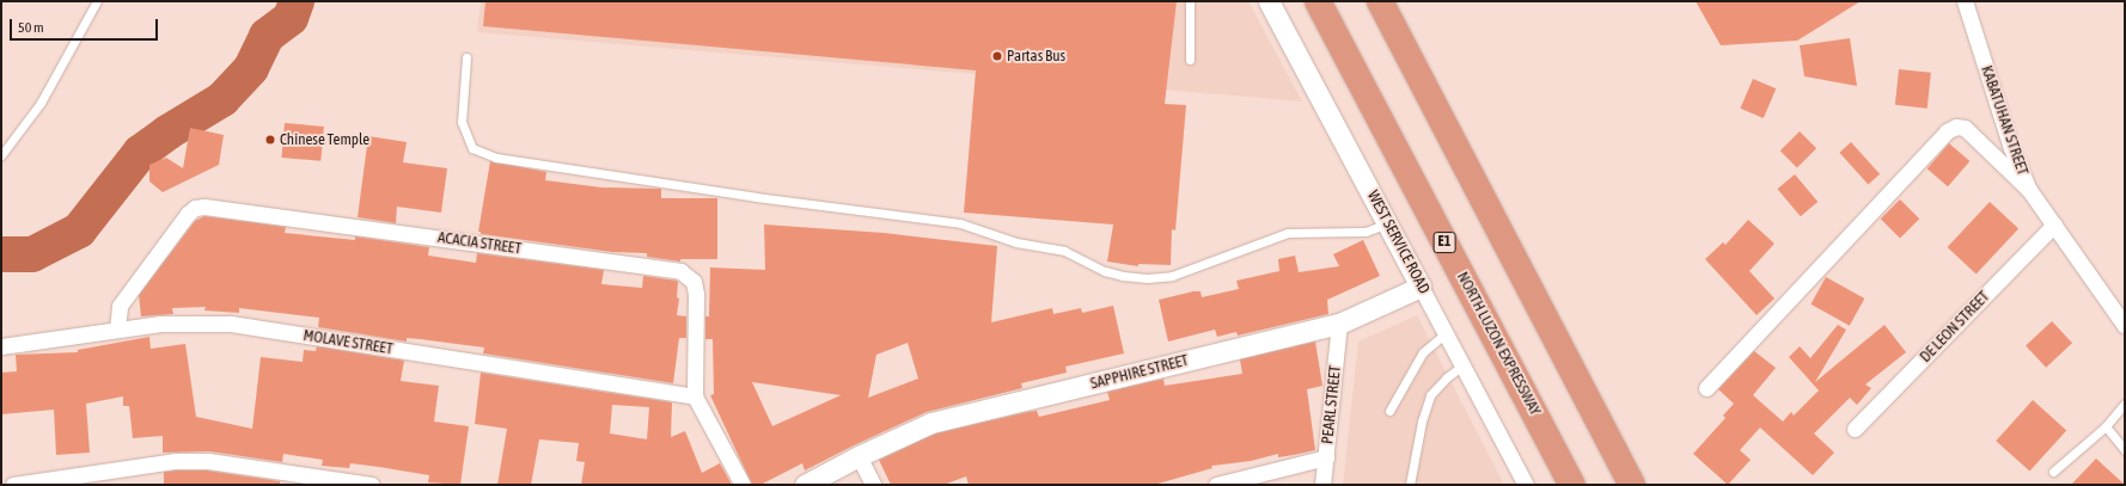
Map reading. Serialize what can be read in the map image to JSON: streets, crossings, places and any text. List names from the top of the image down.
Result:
{
  "streets": {
    "highway": ["E1", "NORTH LUZON EXPRESSWAY"],
    "street": [
      "KABATUHAN STREET",
      "WEST SERVICE ROAD",
      "ACACIA STREET",
      "DE LEON STREET",
      "MOLAVE STREET",
      "SAPPHIRE STREET",
      "PEARL STREET"
    ]
  },
  "crossings": [
    ["KABATUHAN STREET", "DE LEON STREET"],
    ["WEST SERVICE ROAD", "SAPPHIRE STREET"],
    ["ACACIA STREET", "MOLAVE STREET"],
    ["SAPPHIRE STREET", "PEARL STREET"]
  ],
  "places": ["Partas Bus", "Chinese Temple"],
  "scale_bar": "50 m"
}
